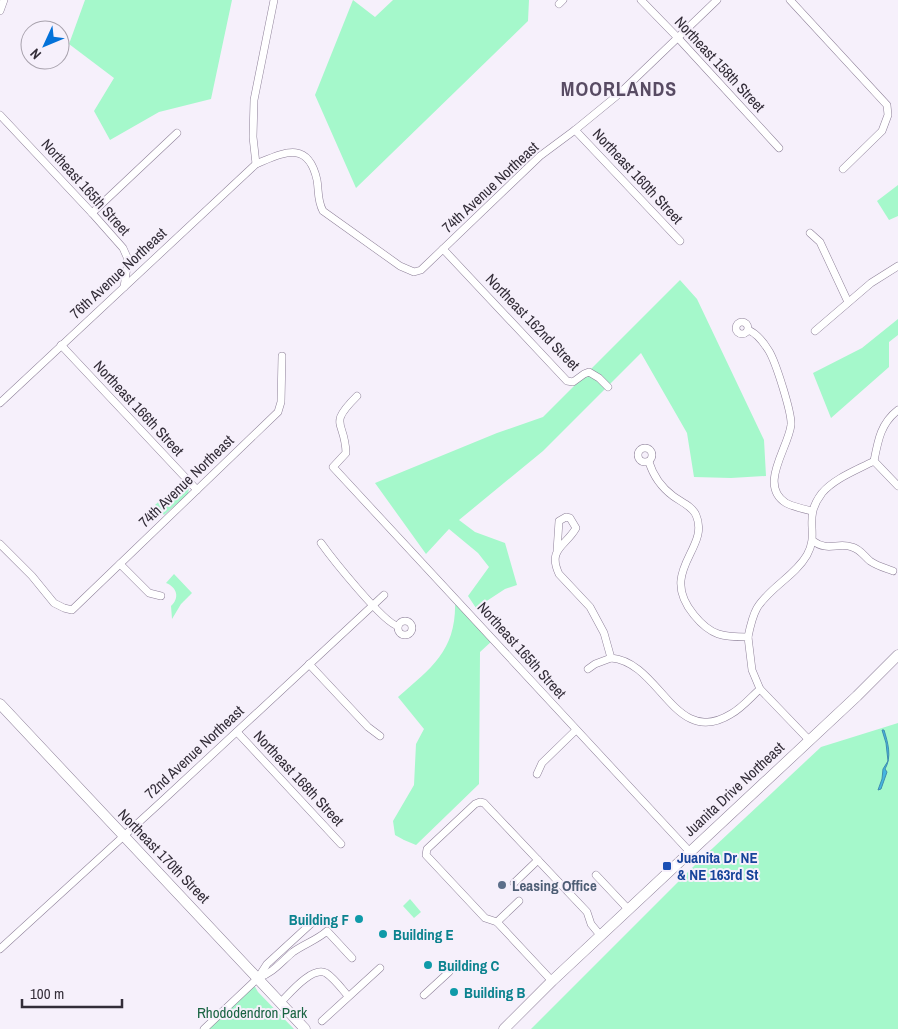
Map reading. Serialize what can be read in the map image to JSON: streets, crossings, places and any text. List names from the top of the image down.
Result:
{
  "streets": {
    "main road": ["Juanita Drive Northeast", "Northeast 170th Street"],
    "street": [
      "Northeast 158th Street",
      "Northeast 160th Street",
      "Northeast 165th Street",
      "74th Avenue Northeast",
      "76th Avenue Northeast",
      "Northeast 162nd Street",
      "Northeast 166th Street",
      "72nd Avenue Northeast",
      "Northeast 168th Street"
    ]
  },
  "crossings": [
    ["Northeast 158th Street", "74th Avenue Northeast"],
    ["Northeast 160th Street", "74th Avenue Northeast"],
    ["Northeast 165th Street", "76th Avenue Northeast"],
    ["Northeast 165th Street", "Juanita Drive Northeast"],
    ["74th Avenue Northeast", "76th Avenue Northeast"],
    ["74th Avenue Northeast", "Northeast 162nd Street"],
    ["74th Avenue Northeast", "Northeast 166th Street"],
    ["76th Avenue Northeast", "Northeast 166th Street"],
    ["72nd Avenue Northeast", "Northeast 168th Street"],
    ["72nd Avenue Northeast", "Northeast 170th Street"]
  ],
  "districts": ["MOORLANDS"],
  "parks": ["Rhododendron Park"],
  "places": {
    "transit": ["Juanita Dr NE & NE 163rd St"],
    "other": [
      "Leasing Office",
      "Building F",
      "Building E",
      "Building C",
      "Building B"
    ]
  },
  "scale_bar": "100 m",
  "north": "bottom left"
}
